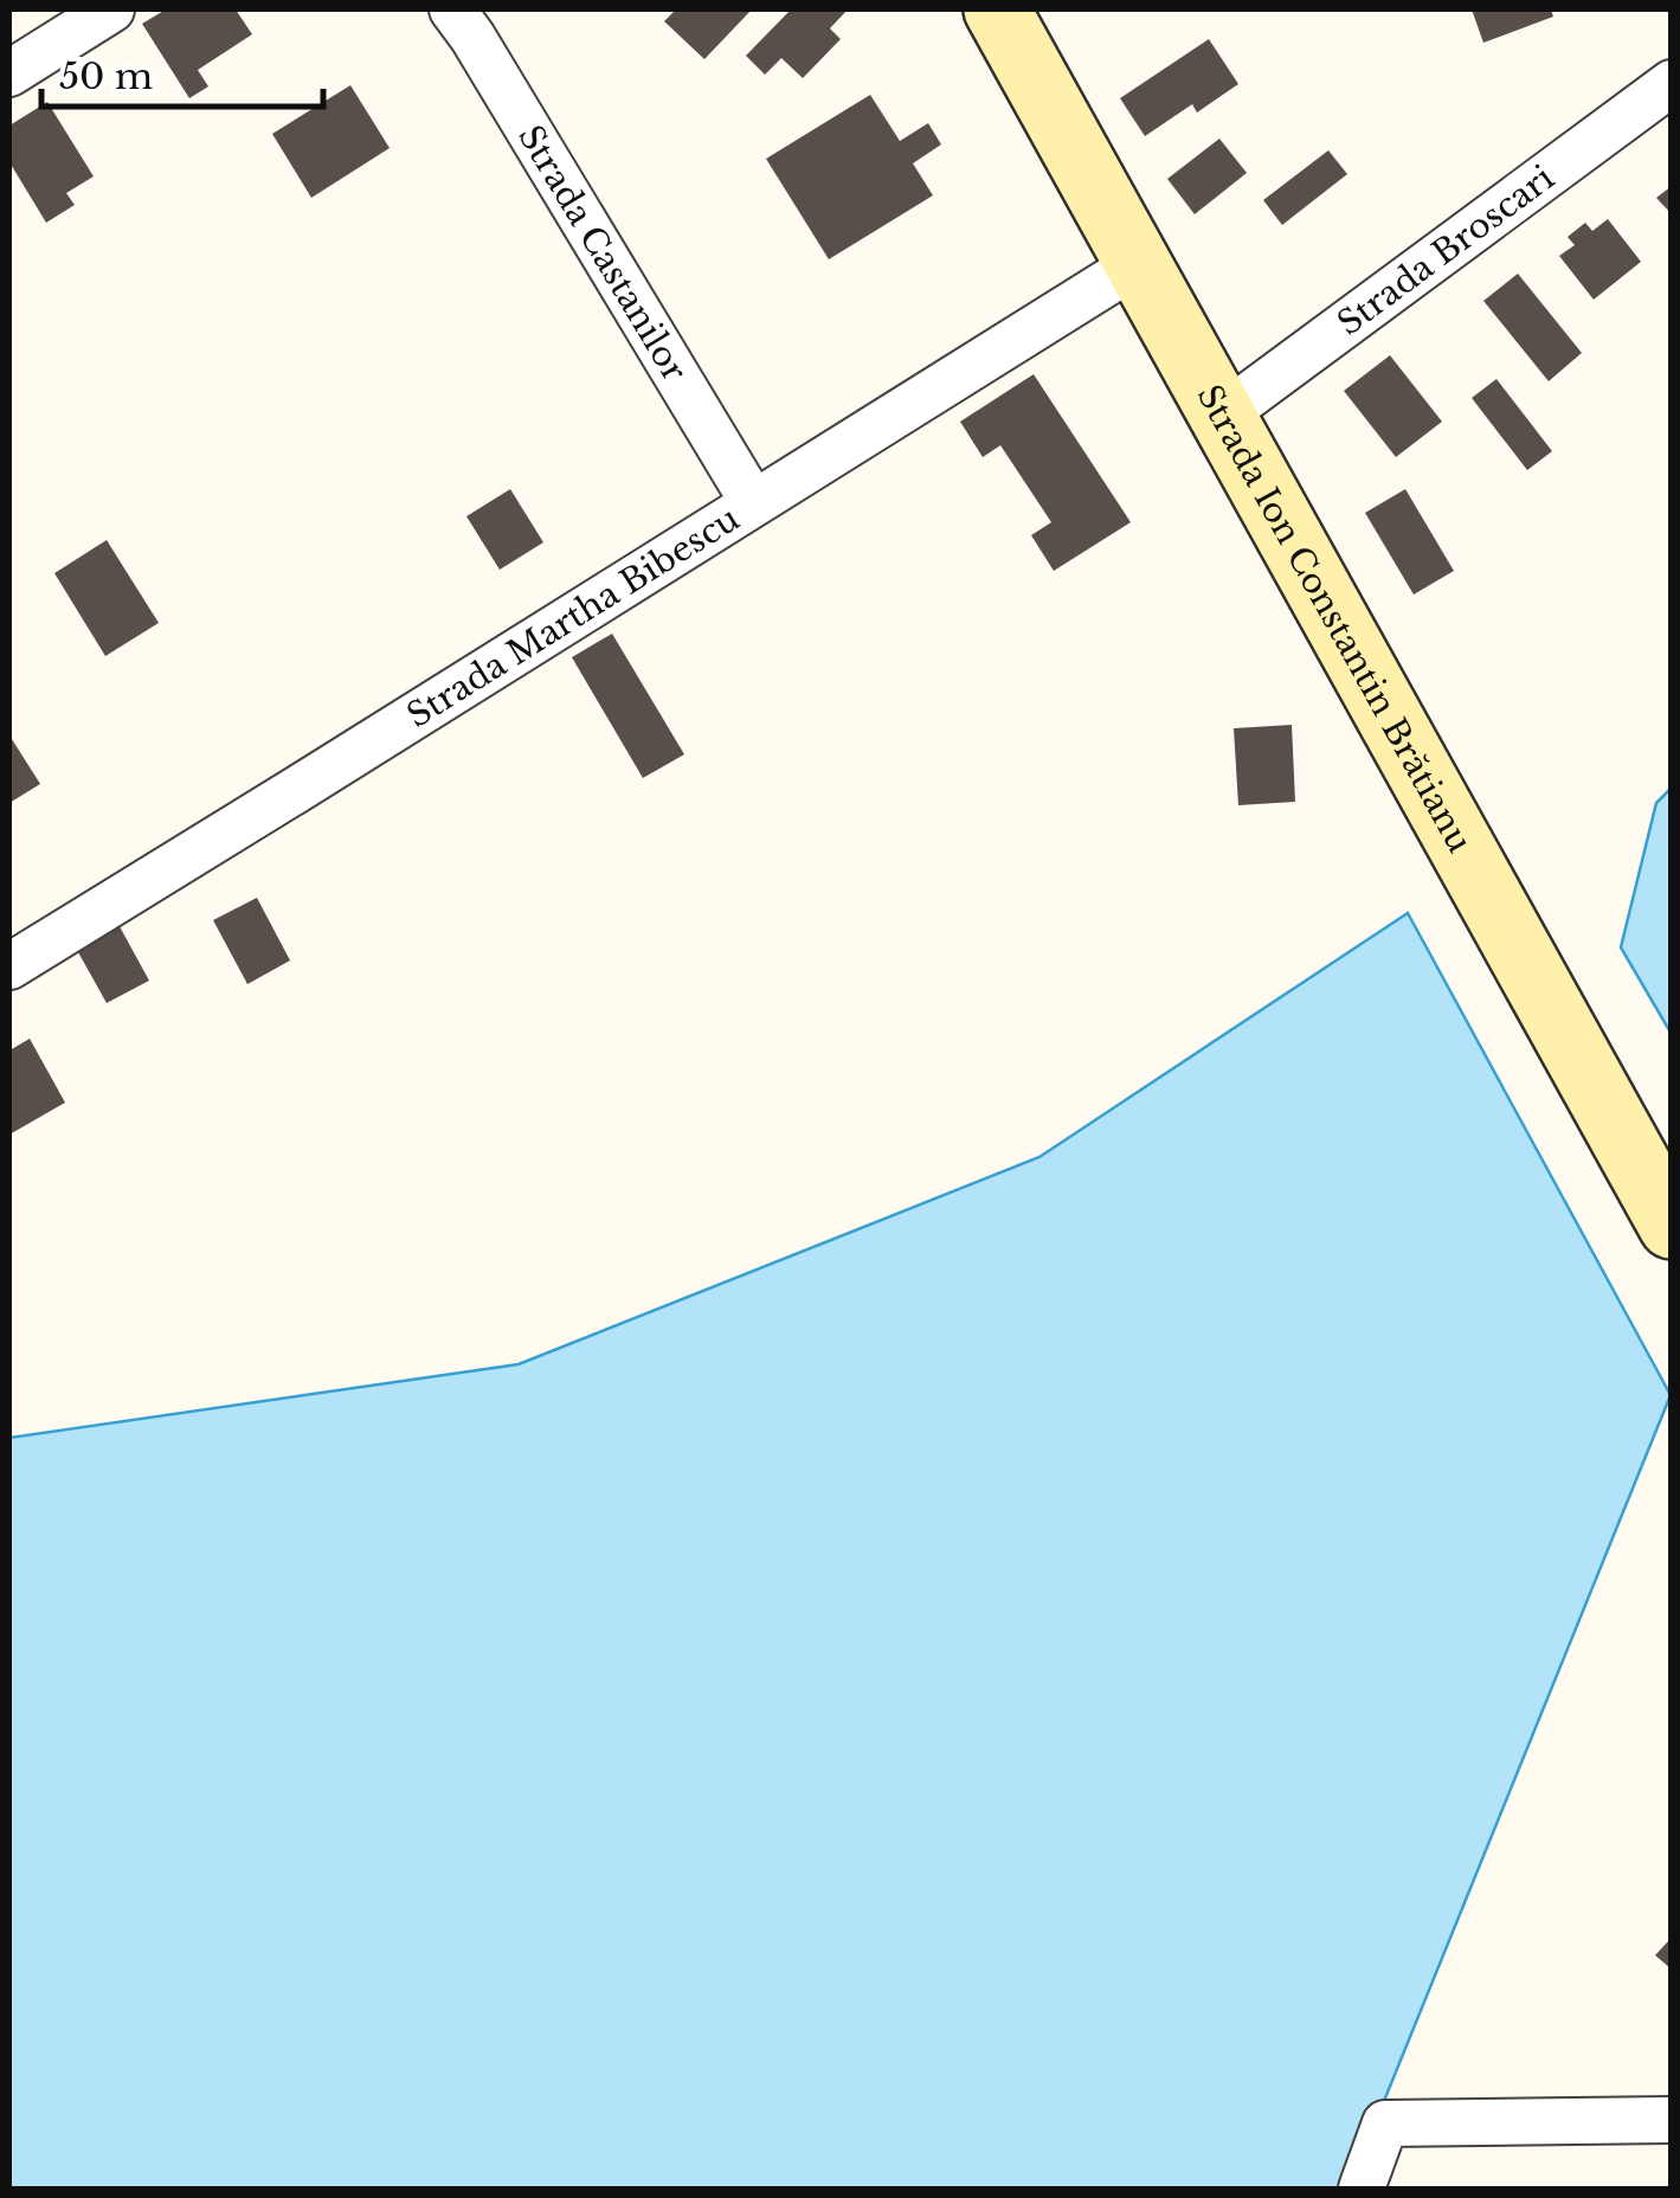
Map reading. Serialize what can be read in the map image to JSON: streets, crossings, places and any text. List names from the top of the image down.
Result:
{
  "streets": {
    "main road": ["Strada Ion Constantin Brătianu"],
    "street": ["Strada Broscari", "Strada Castanilor", "Strada Martha Bibescu"]
  },
  "crossings": [
    ["Strada Broscari", "Strada Ion Constantin Brătianu"],
    ["Strada Castanilor", "Strada Martha Bibescu"],
    ["Strada Martha Bibescu", "Strada Ion Constantin Brătianu"]
  ],
  "scale_bar": "50 m"
}
